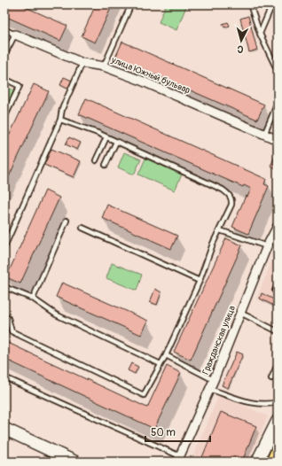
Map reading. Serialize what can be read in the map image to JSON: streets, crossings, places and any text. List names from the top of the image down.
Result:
{
  "streets": {
    "street": ["улица Южный бульвар", "Гражданская улица"]
  },
  "scale_bar": "50 m",
  "north": "bottom"
}
